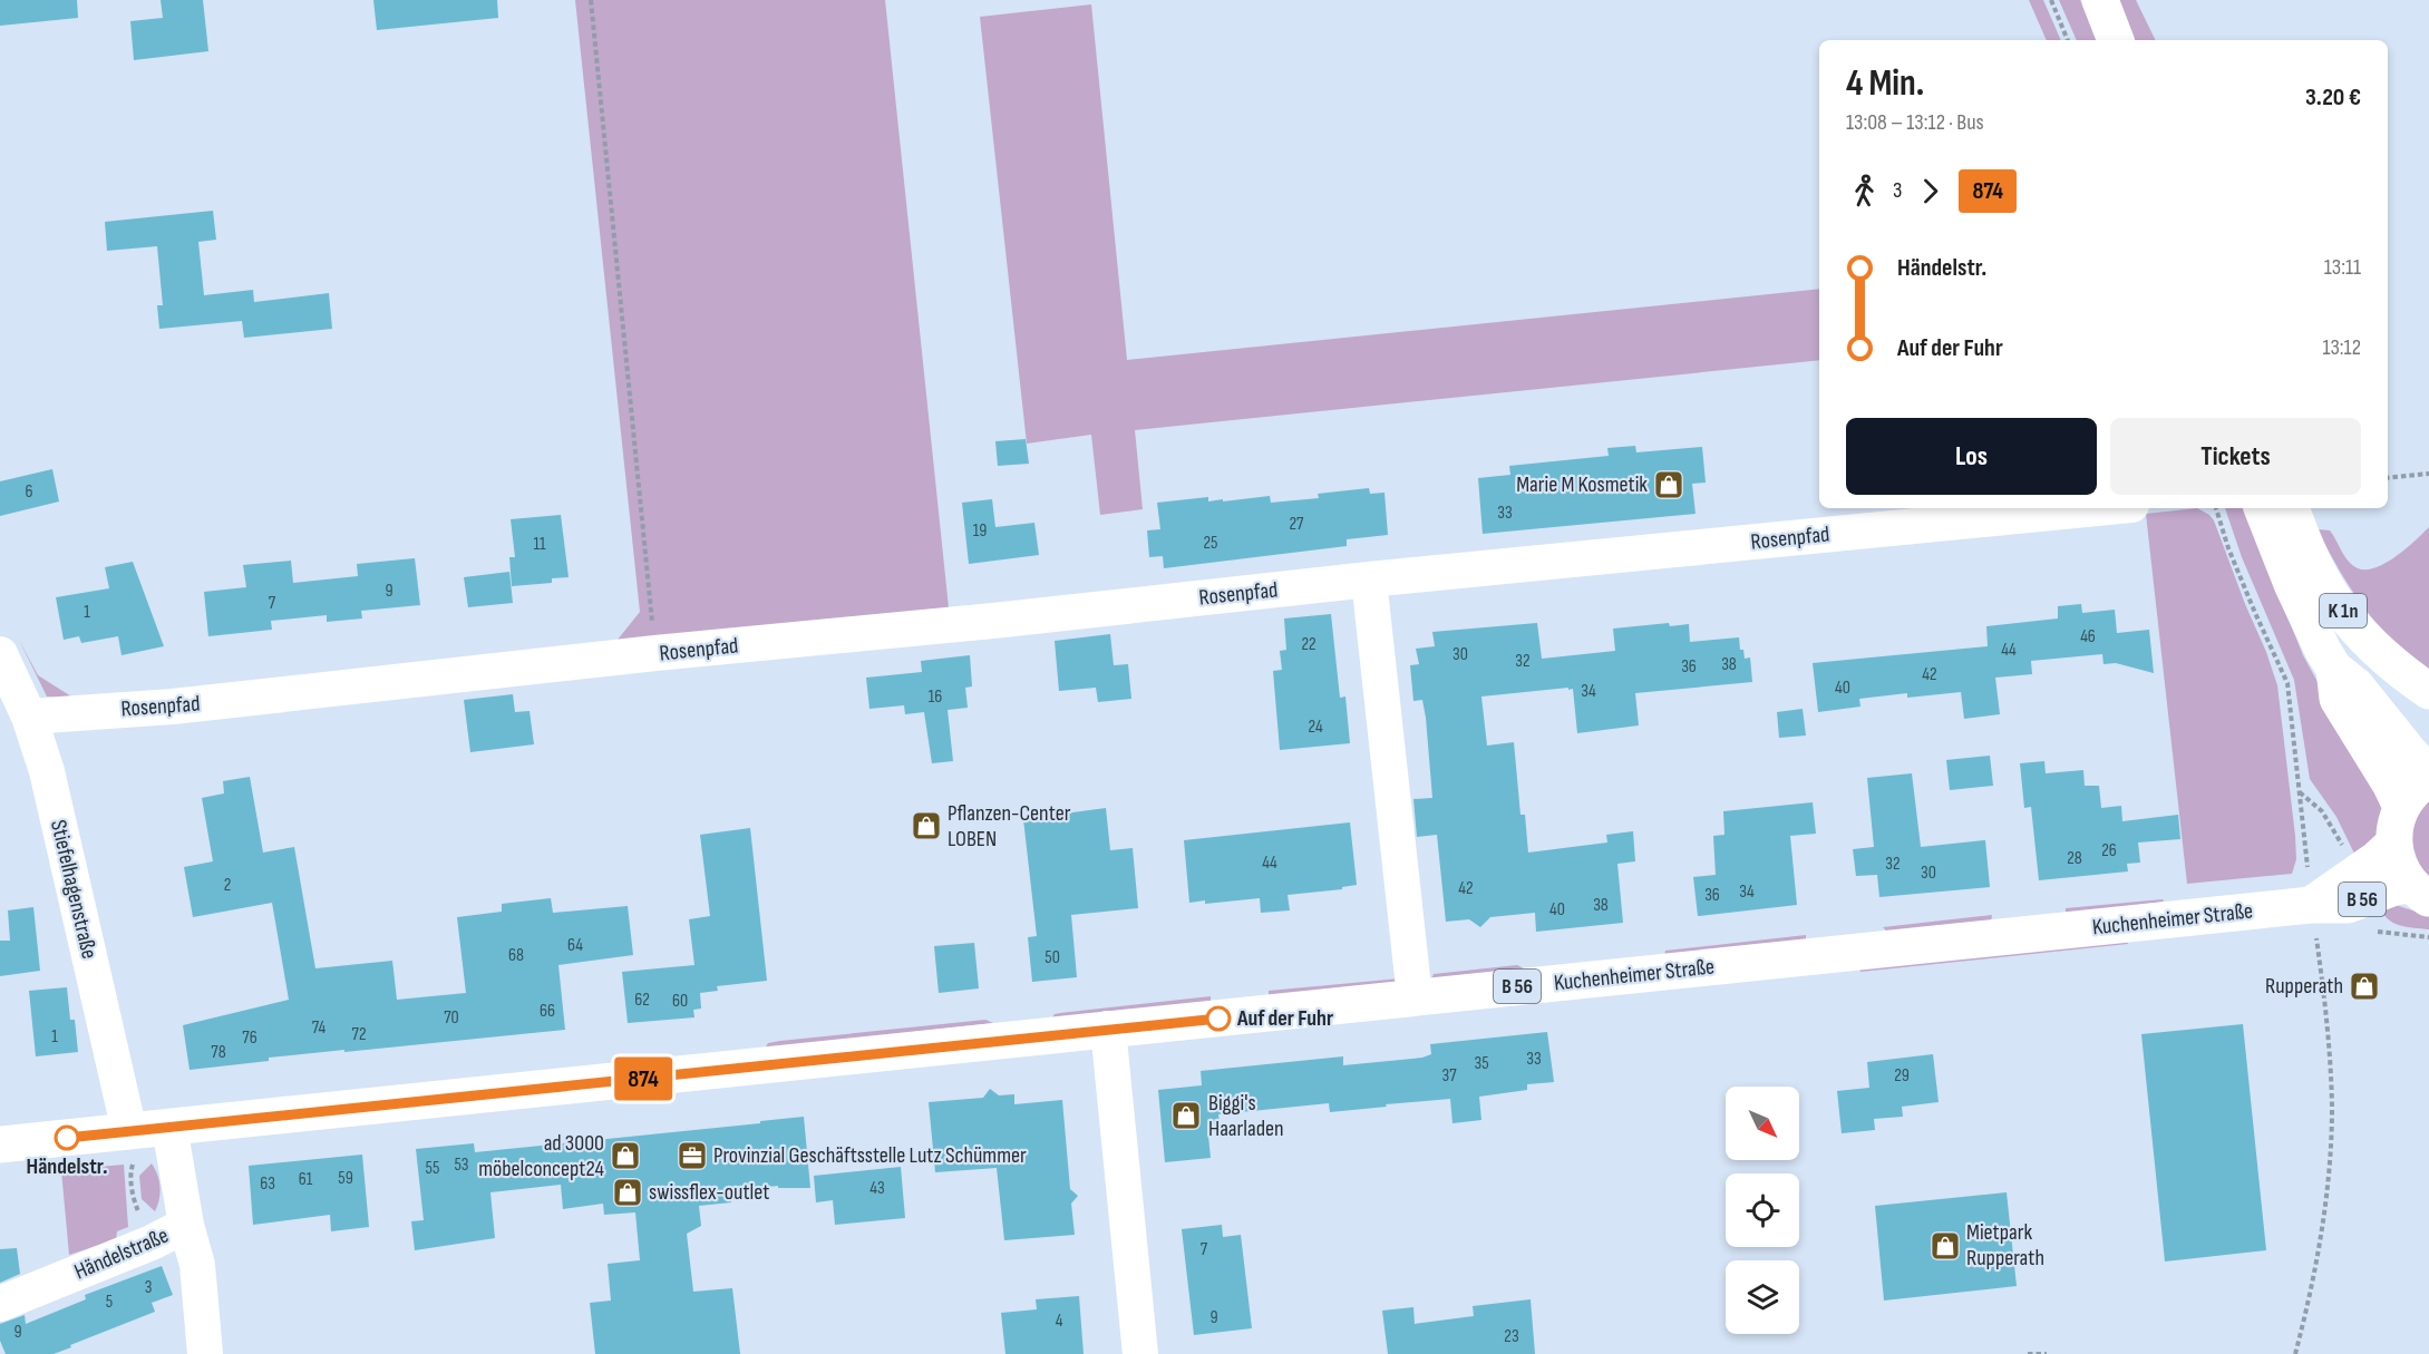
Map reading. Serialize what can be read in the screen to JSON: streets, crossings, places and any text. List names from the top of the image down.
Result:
{
  "streets": {
    "main road": ["K 1n", "B 56", "Kuchenheimer Straße"],
    "street": ["Rosenpfad", "Stiefelhagenstraße", "Händelstraße"]
  },
  "crossings": [
    ["Rosenpfad", "Stiefelhagenstraße"],
    ["Stiefelhagenstraße", "Kuchenheimer Straße"],
    ["Stiefelhagenstraße", "Händelstraße"],
    ["Kuchenheimer Straße", "Händelstraße"]
  ],
  "places": {
    "shop": [
      "Marie M Kosmetik",
      "Pflanzen-Center LOBEN",
      "Rupperath",
      "Biggi's Haarladen",
      "ad 3000 möbelconcept24",
      "swissflex-outlet",
      "Mietpark Rupperath"
    ],
    "other": ["Auf der Fuhr", "Händelstr."],
    "office": ["Provinzial Geschäftsstelle Lutz Schümmer"]
  },
  "lines": ["bus line 874"],
  "house_numbers": [
    "6",
    "33",
    "27",
    "19",
    "25",
    "11",
    "9",
    "7",
    "1",
    "46",
    "22",
    "44",
    "30",
    "32",
    "38",
    "36",
    "42",
    "40",
    "34",
    "16",
    "24",
    "26",
    "28",
    "44",
    "32",
    "30",
    "2",
    "42",
    "34",
    "36",
    "38",
    "40",
    "64",
    "68",
    "50",
    "62",
    "60",
    "66",
    "70",
    "74",
    "72",
    "1",
    "76",
    "78",
    "33",
    "35",
    "37",
    "29",
    "53",
    "55",
    "59",
    "61",
    "63",
    "43",
    "7",
    "3",
    "5",
    "9",
    "4",
    "9",
    "23"
  ],
  "north": "bottom right",
  "page": {
    "on_map": "874",
    "heading": ["4 Min.", "13:08 – 13:12 · Bus", "3.20 €"],
    "legs": ["3", "874"],
    "list": [
      {
        "name": "Händelstr.",
        "value": "13:11"
      },
      {
        "name": "Auf der Fuhr",
        "value": "13:12"
      }
    ],
    "buttons": ["Los", "Tickets"]
  }
}
